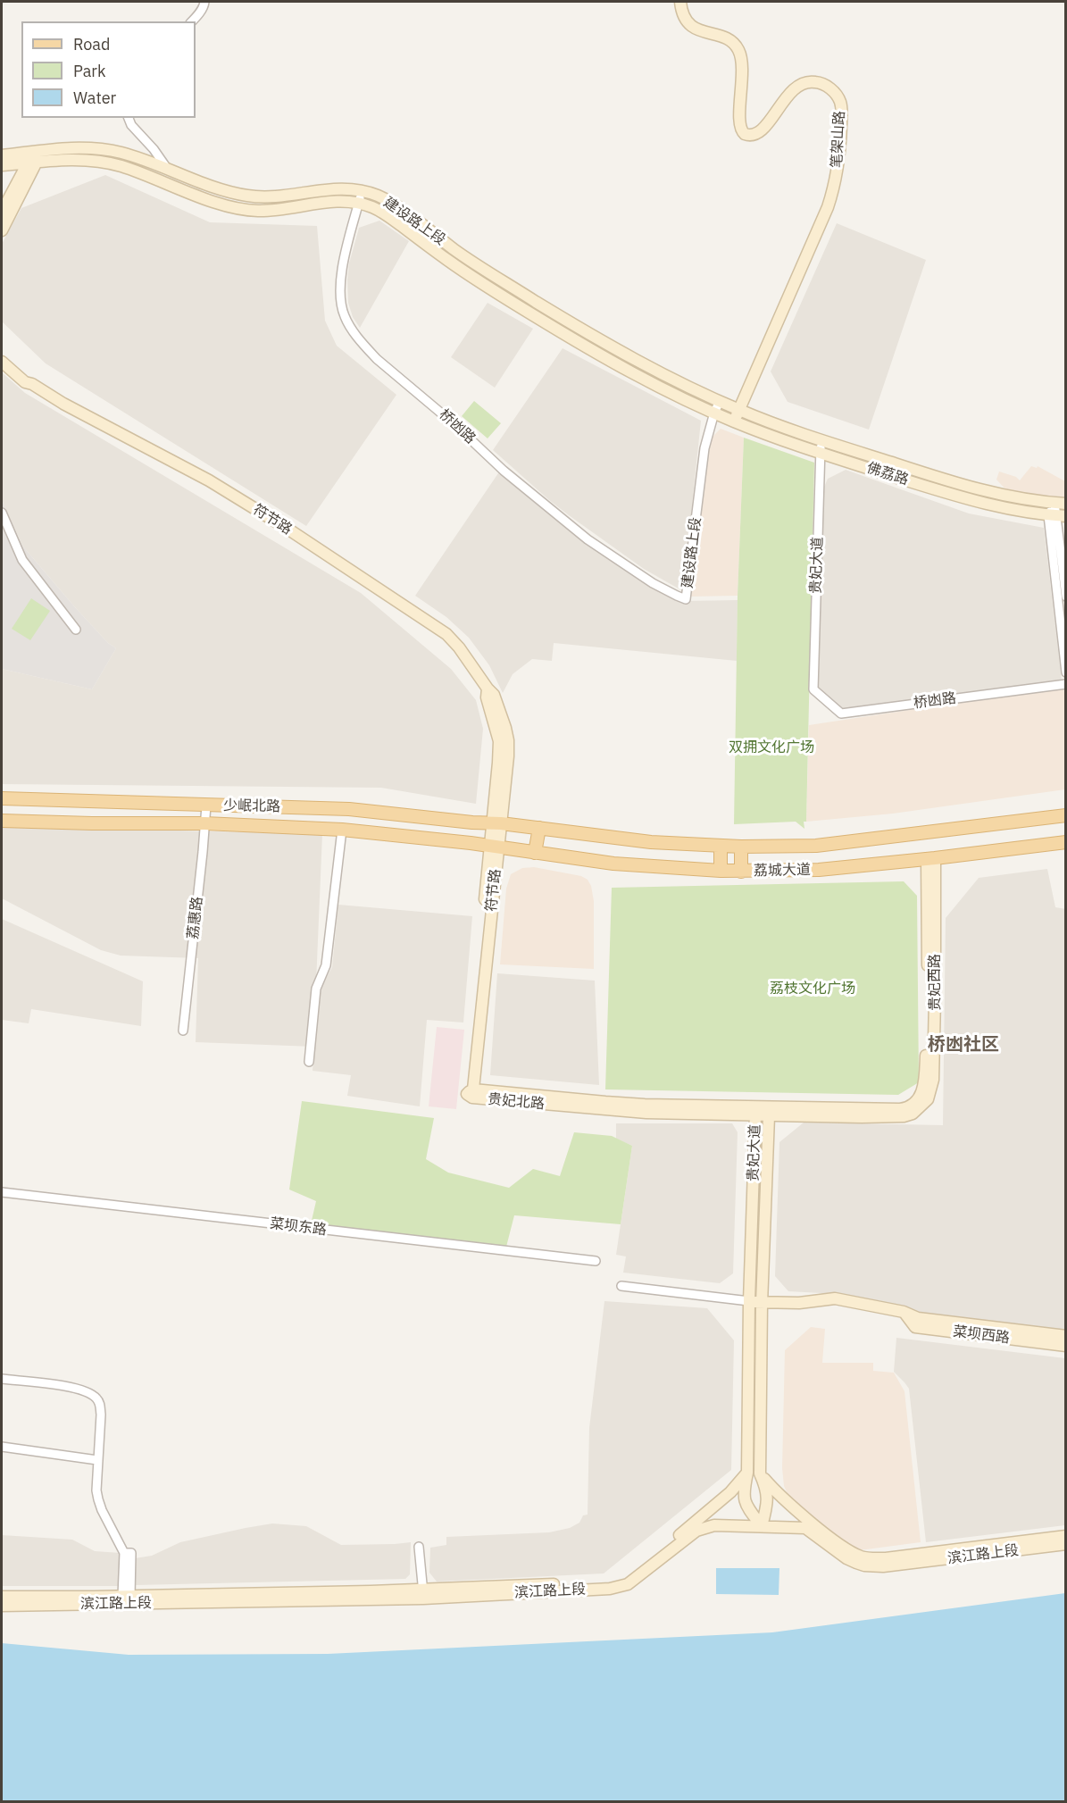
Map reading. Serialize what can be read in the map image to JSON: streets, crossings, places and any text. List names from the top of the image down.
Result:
{
  "streets": {
    "main road": [
      "笔架山路",
      "建设路上段",
      "佛荔路",
      "符节路",
      "贵妃大道",
      "少岷北路",
      "荔城大道",
      "贵妃西路",
      "贵妃北路",
      "菜坝西路",
      "滨江路上段"
    ],
    "street": ["桥凼路", "荔惠路", "菜坝东路"]
  },
  "crossings": [
    ["笔架山路", "佛荔路"],
    ["建设路上段", "桥凼路"],
    ["建设路上段", "佛荔路"],
    ["桥凼路", "贵妃大道"],
    ["佛荔路", "贵妃大道"],
    ["符节路", "少岷北路"],
    ["符节路", "荔城大道"],
    ["符节路", "贵妃北路"],
    ["贵妃大道", "贵妃西路"],
    ["贵妃大道", "贵妃北路"],
    ["贵妃大道", "菜坝西路"],
    ["贵妃大道", "滨江路上段"],
    ["少岷北路", "荔城大道"],
    ["少岷北路", "荔惠路"],
    ["荔城大道", "贵妃西路"],
    ["贵妃西路", "贵妃北路"]
  ],
  "districts": ["桥凼社区"],
  "parks": ["双拥文化广场", "荔枝文化广场"],
  "legend": ["Road", "Park", "Water"]
}
